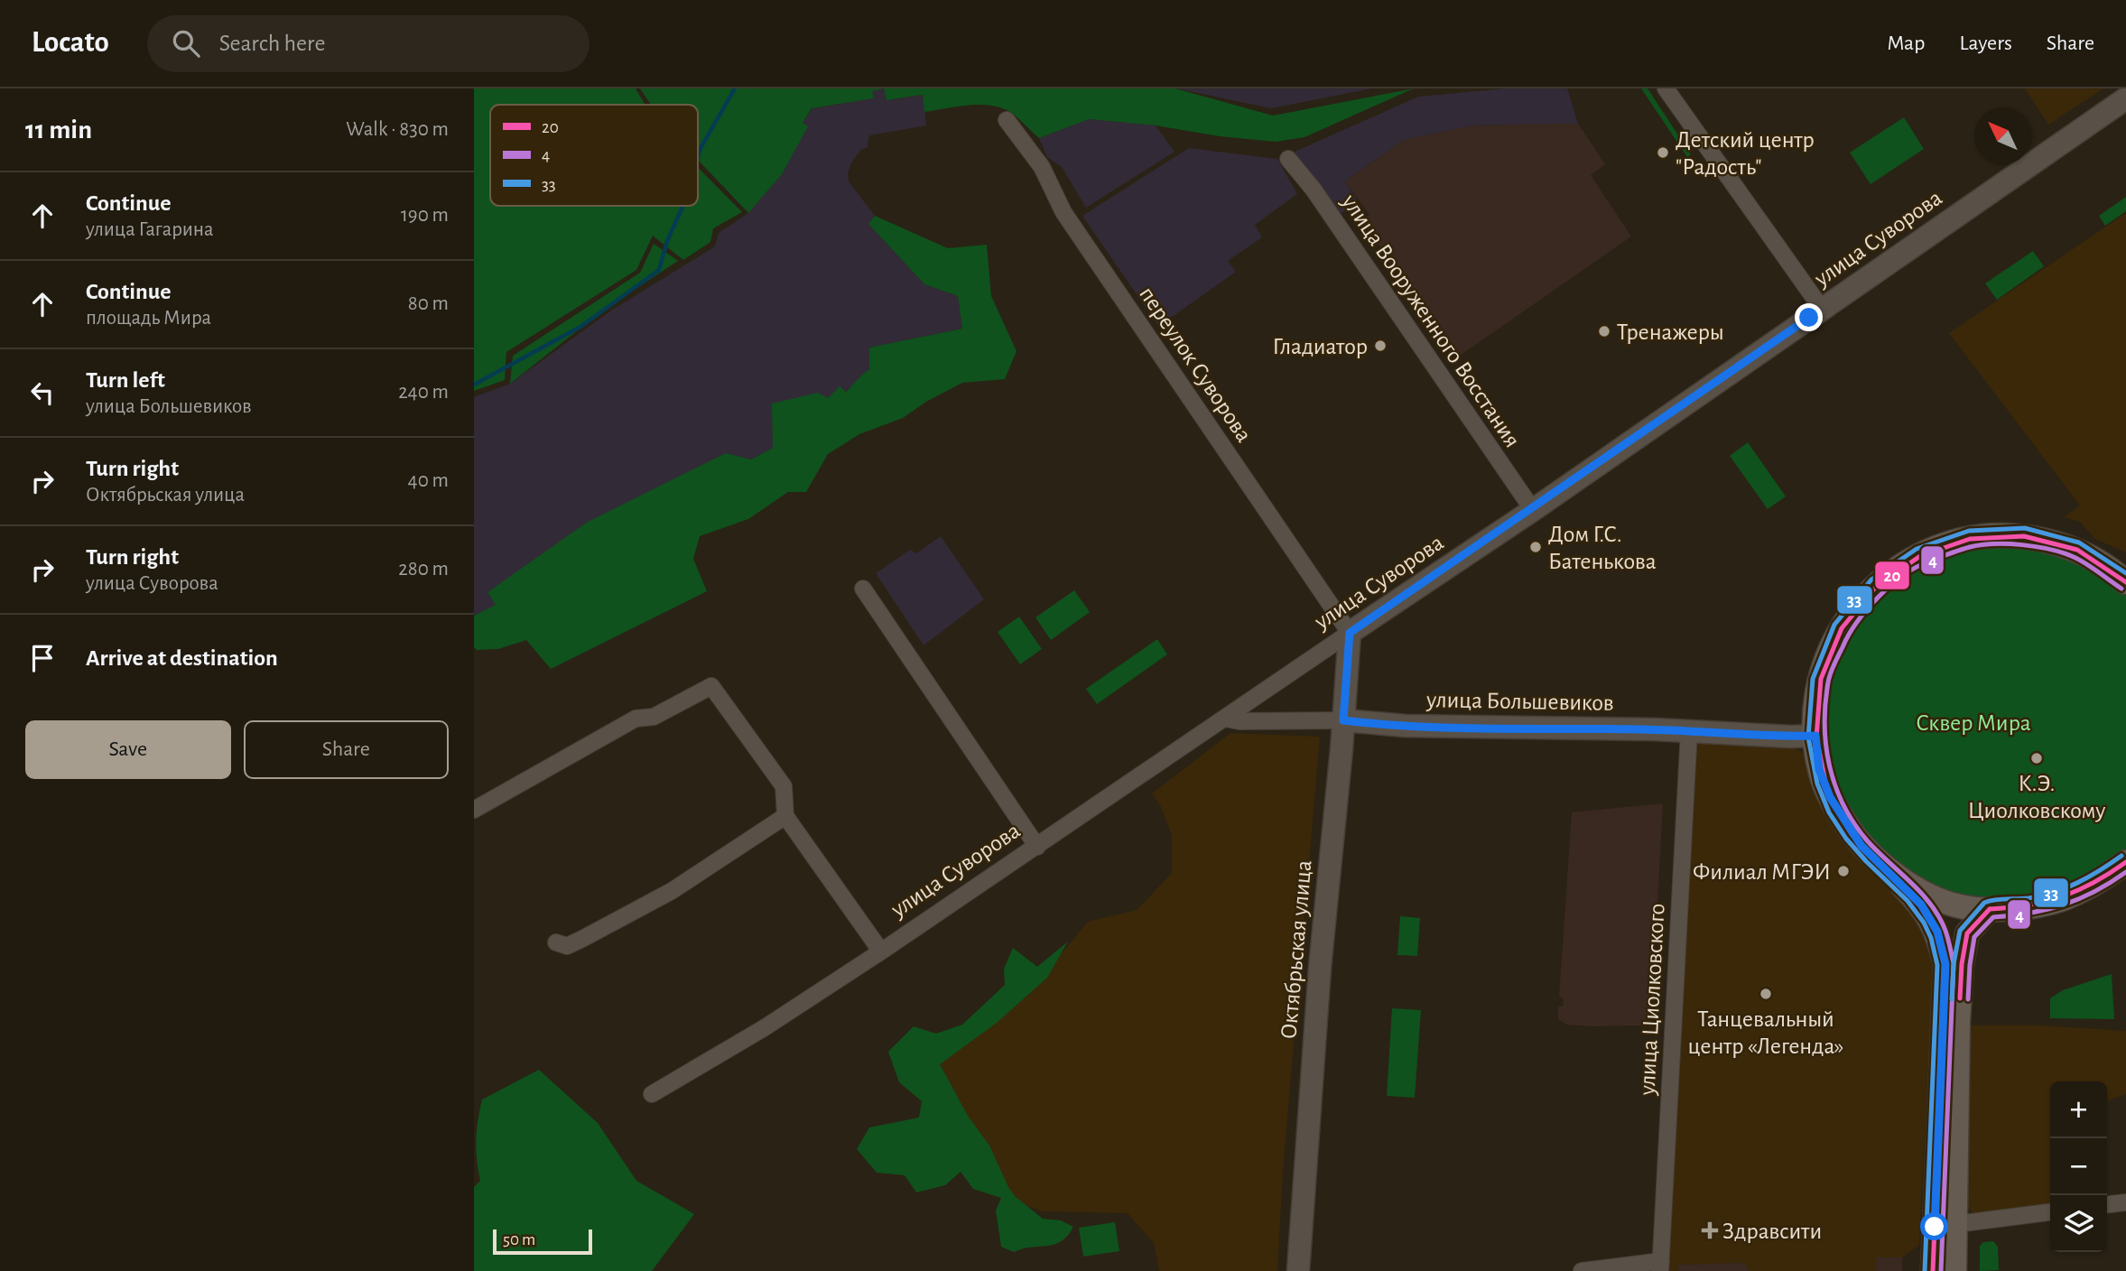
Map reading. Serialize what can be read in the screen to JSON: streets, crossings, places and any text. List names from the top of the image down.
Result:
{
  "streets": {
    "street": [
      "улица Суворова",
      "улица Вооруженного Восстания",
      "переулок Суворова",
      "улица Большевиков",
      "Октябрьская улица",
      "улица Циолковского"
    ]
  },
  "crossings": [
    ["улица Суворова", "улица Вооруженного Восстания"],
    ["улица Суворова", "переулок Суворова"],
    ["улица Суворова", "улица Большевиков"],
    ["улица Суворова", "Октябрьская улица"],
    ["переулок Суворова", "Октябрьская улица"],
    ["улица Большевиков", "Октябрьская улица"],
    ["улица Большевиков", "улица Циолковского"]
  ],
  "parks": ["Сквер Мира"],
  "places": {
    "other": [
      "Детский центр \"Радость\"",
      "Тренажеры",
      "Гладиатор",
      "Дом Г.С. Батенькова",
      "К.Э. Циолковскому",
      "Филиал МГЭИ",
      "Танцевальный центр «Легенда»"
    ],
    "health": ["Здравсити"]
  },
  "lines": ["transit line 33", "transit line 20", "transit line 4"],
  "legend": ["20", "4", "33"],
  "scale_bar": "50 m",
  "north": "top left",
  "page": {
    "header": "Locato",
    "search": "Search here",
    "nav": ["Map", "Layers", "Share"],
    "heading": ["11 min", "Walk · 830 m"],
    "list": [
      ["Continue", "улица Гагарина", "190 m"],
      ["Continue", "площадь Мира", "80 m"],
      ["Turn left", "улица Большевиков", "240 m"],
      ["Turn right", "Октябрьская улица", "40 m"],
      ["Turn right", "улица Суворова", "280 m"],
      "Arrive at destination"
    ],
    "buttons": ["Save", "Share"],
    "map_buttons": ["+", "−"],
    "scale": "50 m"
  }
}
